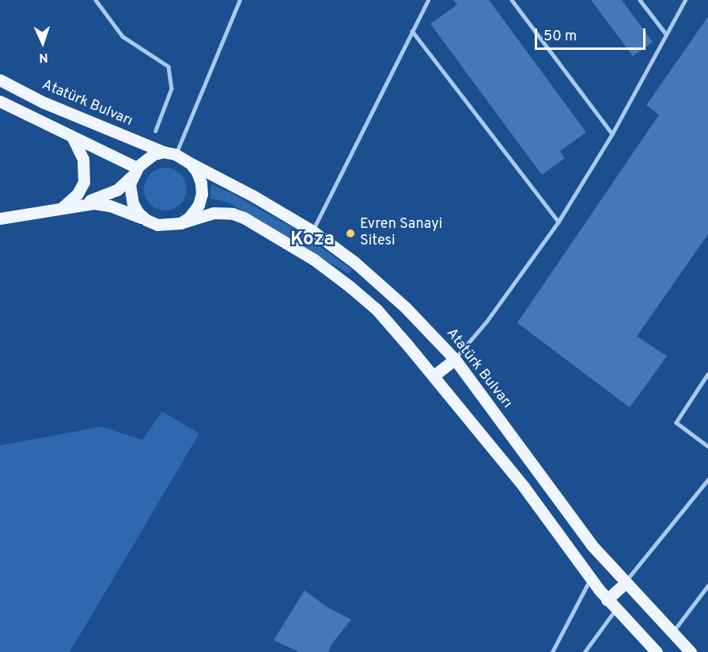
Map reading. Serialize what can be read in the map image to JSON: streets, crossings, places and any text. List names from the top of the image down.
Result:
{
  "streets": {
    "main road": ["Atatürk Bulvarı"]
  },
  "districts": ["Koza"],
  "places": ["Evren Sanayi Sitesi"],
  "scale_bar": "50 m",
  "north": "bottom"
}
